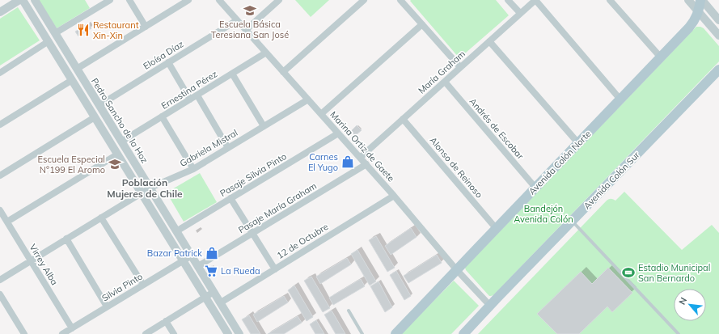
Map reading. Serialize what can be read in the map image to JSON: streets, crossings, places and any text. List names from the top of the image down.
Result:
{
  "streets": {
    "main road": ["Avenida Colón Norte", "Avenida Colón Sur"],
    "street": [
      "Eloísa Díaz",
      "María Graham",
      "Ernestina Pérez",
      "Pedro Sancho de la Hoz",
      "Andrés de Escobar",
      "Marina Ortiz de Gaete",
      "Gabriela Mistral",
      "Alonso de Reinoso",
      "Pasaje Silvia Pinto",
      "Pasaje María Graham",
      "12 de Octubre",
      "Virrey Alba",
      "Silvia Pinto"
    ]
  },
  "crossings": [
    ["Eloísa Díaz", "Pedro Sancho de la Hoz"],
    ["Eloísa Díaz", "Marina Ortiz de Gaete"],
    ["María Graham", "Andrés de Escobar"],
    ["María Graham", "Marina Ortiz de Gaete"],
    ["María Graham", "Alonso de Reinoso"],
    ["Ernestina Pérez", "Pedro Sancho de la Hoz"],
    ["Ernestina Pérez", "Marina Ortiz de Gaete"],
    ["Pedro Sancho de la Hoz", "Gabriela Mistral"],
    ["Pedro Sancho de la Hoz", "Pasaje Silvia Pinto"],
    ["Pedro Sancho de la Hoz", "Pasaje María Graham"],
    ["Pedro Sancho de la Hoz", "12 de Octubre"],
    ["Pedro Sancho de la Hoz", "Silvia Pinto"],
    ["Andrés de Escobar", "Avenida Colón Norte"],
    ["Marina Ortiz de Gaete", "Gabriela Mistral"],
    ["Marina Ortiz de Gaete", "Avenida Colón Norte"],
    ["Marina Ortiz de Gaete", "Pasaje Silvia Pinto"],
    ["Marina Ortiz de Gaete", "Avenida Colón Sur"],
    ["Marina Ortiz de Gaete", "Pasaje María Graham"],
    ["Marina Ortiz de Gaete", "12 de Octubre"],
    ["Gabriela Mistral", "Virrey Alba"],
    ["Avenida Colón Norte", "Alonso de Reinoso"],
    ["Virrey Alba", "Silvia Pinto"]
  ],
  "districts": ["Población Mujeres de Chile"],
  "parks": ["Bandejón Avenida Colón"],
  "places": {
    "school or university": ["Escuela Básica Teresiana San José", "Escuela Especial N°199 El Aromo"],
    "restaurant": ["Restaurant Xin-Xin"],
    "shop": ["Carnes El Yugo", "Bazar Patrick"],
    "supermarket": ["La Rueda"],
    "sports": ["Estadio Municipal San Bernardo"]
  },
  "north": "top left"
}
